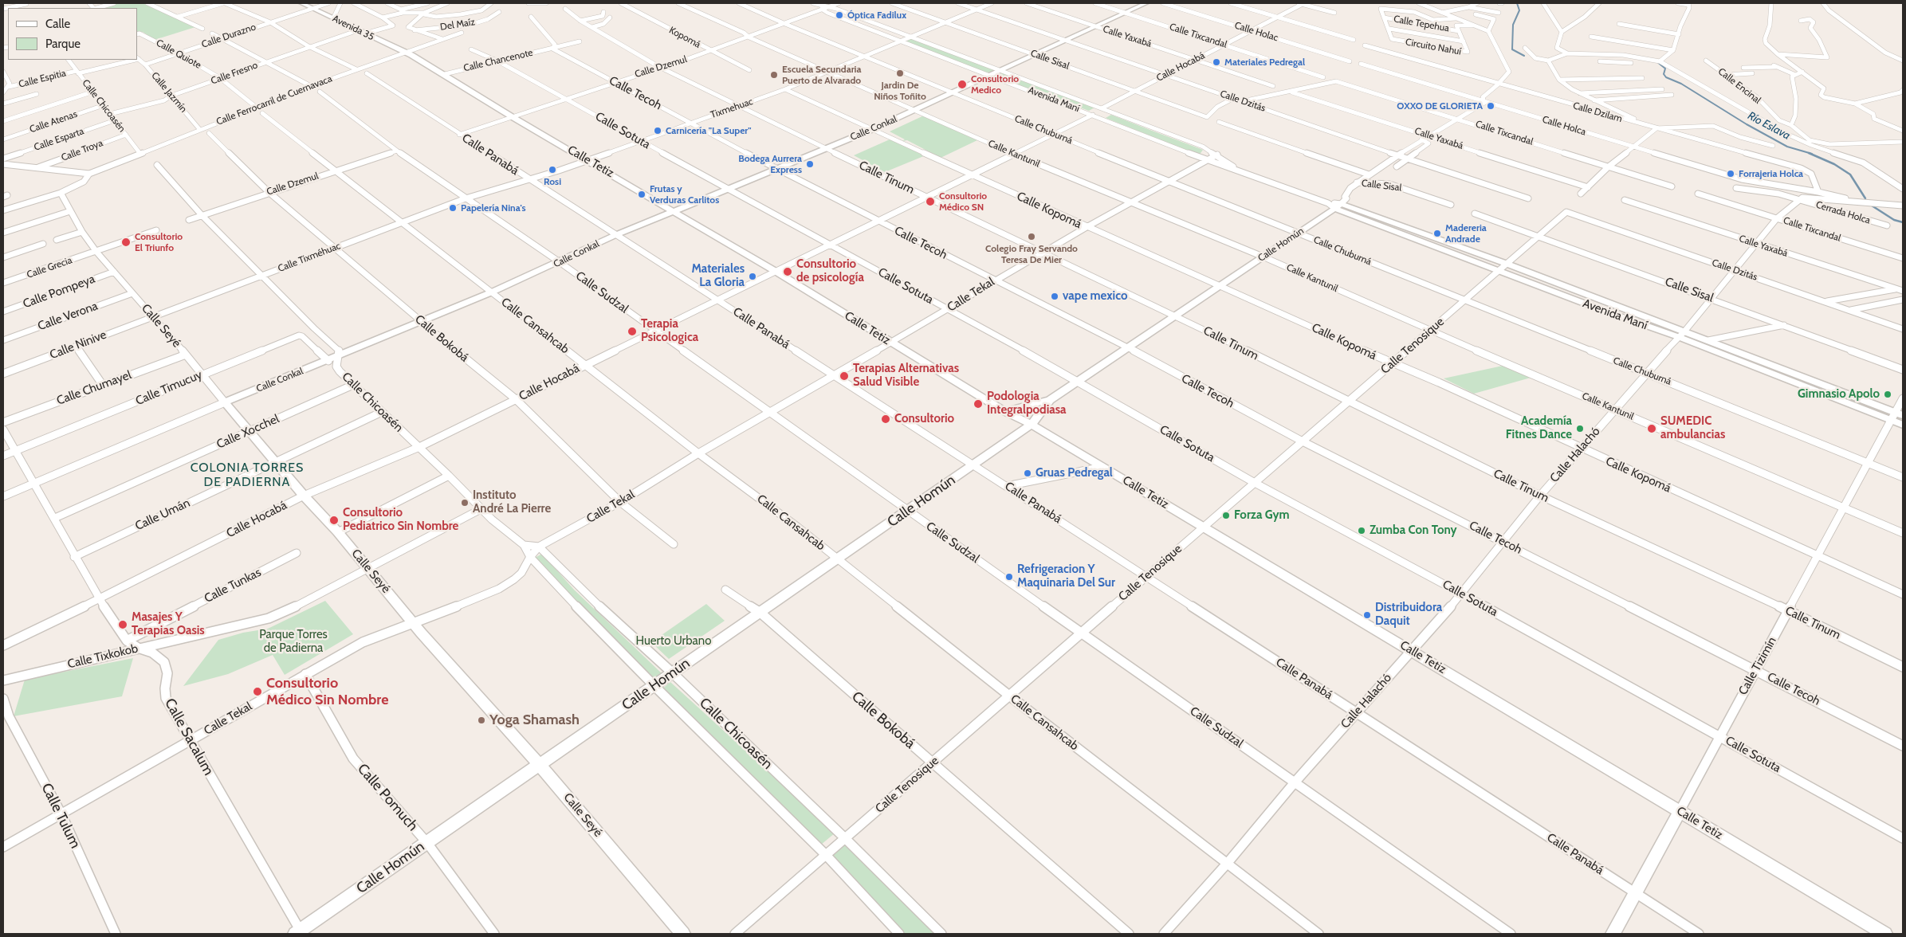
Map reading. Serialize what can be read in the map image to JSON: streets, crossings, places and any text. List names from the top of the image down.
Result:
{
  "streets": {
    "street": [
      "Calle Tepehua",
      "Del Maíz",
      "Avenida 35",
      "Calle Holac",
      "Calle Durazno",
      "Calle Tixcandal",
      "Calle Yaxabá",
      "Kopomá",
      "Circuito Nahuí",
      "Calle Quiote",
      "Calle Sisal",
      "Calle Chancenote",
      "Calle Dzemul",
      "Calle Hocabá",
      "Calle Fresno",
      "Calle Espitia",
      "Calle Encinal",
      "Calle Jazmín",
      "Calle Tecoh",
      "Avenida Maní",
      "Calle Ferrocarril de Cuernavaca",
      "Calle Dzitás",
      "Calle Chicoasén",
      "Tixmehuac",
      "Calle Dzilam",
      "Calle Atenas",
      "Calle Holca",
      "Calle Conkal",
      "Calle Chuburná",
      "Calle Sotuta",
      "Calle Esparta",
      "Calle Troya",
      "Calle Kantunil",
      "Calle Panabá",
      "Calle Tetiz",
      "Calle Tinum",
      "Calle Kopomá",
      "Cerrada Holca",
      "Calle Homún",
      "Calle Tixméhuac",
      "Calle Grecia",
      "Calle Pompeya",
      "Calle Sudzal",
      "Calle Tekal",
      "Calle Verona",
      "Calle Seyé",
      "Calle Cansahcab",
      "Calle Bokobá",
      "Calle Ninive",
      "Calle Tenosique",
      "Calle Chumayel",
      "Calle Timucuy",
      "Calle Xocchel",
      "Calle Halachó",
      "Calle Umán",
      "Calle Tunkas",
      "Calle Tixkokob",
      "Calle Tizimín",
      "Calle Sacalum",
      "Calle Pomuch",
      "Calle Tulum"
    ]
  },
  "crossings": [
    ["Calle Tepehua", "Circuito Nahuí"],
    ["Avenida 35", "Calle Durazno"],
    ["Avenida 35", "Calle Fresno"],
    ["Avenida 35", "Calle Ferrocarril de Cuernavaca"],
    ["Avenida 35", "Calle Tetiz"],
    ["Calle Holac", "Calle Hocabá"],
    ["Calle Durazno", "Calle Quiote"],
    ["Calle Durazno", "Calle Jazmín"],
    ["Calle Tixcandal", "Calle Yaxabá"],
    ["Calle Tixcandal", "Calle Hocabá"],
    ["Calle Tixcandal", "Calle Conkal"],
    ["Calle Tixcandal", "Calle Homún"],
    ["Calle Tixcandal", "Calle Halachó"],
    ["Calle Yaxabá", "Calle Hocabá"],
    ["Calle Yaxabá", "Calle Conkal"],
    ["Calle Yaxabá", "Calle Homún"],
    ["Calle Yaxabá", "Calle Halachó"],
    ["Kopomá", "Calle Dzemul"],
    ["Calle Quiote", "Calle Fresno"],
    ["Calle Quiote", "Calle Ferrocarril de Cuernavaca"],
    ["Calle Quiote", "Calle Cansahcab"],
    ["Calle Sisal", "Calle Hocabá"],
    ["Calle Sisal", "Tixmehuac"],
    ["Calle Sisal", "Calle Conkal"],
    ["Calle Sisal", "Calle Homún"],
    ["Calle Sisal", "Calle Tenosique"],
    ["Calle Sisal", "Calle Halachó"],
    ["Calle Chancenote", "Calle Tecoh"],
    ["Calle Chancenote", "Calle Sotuta"],
    ["Calle Chancenote", "Calle Tetiz"],
    ["Calle Dzemul", "Calle Tecoh"],
    ["Calle Dzemul", "Avenida Maní"],
    ["Calle Dzemul", "Calle Chicoasén"],
    ["Calle Dzemul", "Calle Chuburná"],
    ["Calle Dzemul", "Calle Sotuta"],
    ["Calle Dzemul", "Calle Kantunil"],
    ["Calle Dzemul", "Calle Panabá"],
    ["Calle Dzemul", "Calle Tetiz"],
    ["Calle Dzemul", "Calle Tinum"],
    ["Calle Dzemul", "Calle Sudzal"],
    ["Calle Dzemul", "Calle Cansahcab"],
    ["Calle Dzemul", "Calle Bokobá"],
    ["Calle Hocabá", "Calle Tecoh"],
    ["Calle Hocabá", "Avenida Maní"],
    ["Calle Hocabá", "Calle Dzitás"],
    ["Calle Hocabá", "Calle Chicoasén"],
    ["Calle Hocabá", "Calle Chuburná"],
    ["Calle Hocabá", "Calle Sotuta"],
    ["Calle Hocabá", "Calle Kantunil"],
    ["Calle Hocabá", "Calle Panabá"],
    ["Calle Hocabá", "Calle Tetiz"],
    ["Calle Hocabá", "Calle Tinum"],
    ["Calle Hocabá", "Calle Kopomá"],
    ["Calle Hocabá", "Calle Sudzal"],
    ["Calle Hocabá", "Calle Seyé"],
    ["Calle Hocabá", "Calle Cansahcab"],
    ["Calle Hocabá", "Calle Bokobá"],
    ["Calle Hocabá", "Calle Sacalum"],
    ["Calle Fresno", "Calle Jazmín"],
    ["Calle Fresno", "Calle Chicoasén"],
    ["Calle Espitia", "Calle Chicoasén"],
    ["Calle Jazmín", "Calle Ferrocarril de Cuernavaca"],
    ["Calle Tecoh", "Tixmehuac"],
    ["Calle Tecoh", "Calle Conkal"],
    ["Calle Tecoh", "Calle Homún"],
    ["Calle Tecoh", "Calle Tekal"],
    ["Calle Tecoh", "Calle Tenosique"],
    ["Calle Tecoh", "Calle Halachó"],
    ["Calle Tecoh", "Calle Tizimín"],
    ["Avenida Maní", "Tixmehuac"],
    ["Avenida Maní", "Calle Conkal"],
    ["Avenida Maní", "Calle Homún"],
    ["Avenida Maní", "Calle Tekal"],
    ["Avenida Maní", "Calle Tenosique"],
    ["Avenida Maní", "Calle Halachó"],
    ["Avenida Maní", "Calle Tizimín"],
    ["Calle Ferrocarril de Cuernavaca", "Calle Chicoasén"],
    ["Calle Ferrocarril de Cuernavaca", "Calle Tetiz"],
    ["Calle Ferrocarril de Cuernavaca", "Calle Cansahcab"],
    ["Calle Dzitás", "Tixmehuac"],
    ["Calle Dzitás", "Calle Conkal"],
    ["Calle Dzitás", "Calle Homún"],
    ["Calle Dzitás", "Calle Tenosique"],
    ["Calle Dzitás", "Calle Halachó"],
    ["Calle Chicoasén", "Calle Atenas"],
    ["Calle Chicoasén", "Calle Conkal"],
    ["Calle Chicoasén", "Calle Esparta"],
    ["Calle Chicoasén", "Calle Troya"],
    ["Calle Chicoasén", "Calle Homún"],
    ["Calle Chicoasén", "Calle Tixméhuac"],
    ["Calle Chicoasén", "Calle Tekal"],
    ["Calle Chicoasén", "Calle Tenosique"],
    ["Calle Chicoasén", "Calle Xocchel"],
    ["Calle Chicoasén", "Calle Umán"],
    ["Calle Chicoasén", "Calle Tixkokob"],
    ["Tixmehuac", "Calle Chuburná"],
    ["Tixmehuac", "Calle Sotuta"],
    ["Tixmehuac", "Calle Kantunil"],
    ["Tixmehuac", "Calle Panabá"],
    ["Tixmehuac", "Calle Tetiz"],
    ["Tixmehuac", "Calle Tinum"],
    ["Tixmehuac", "Calle Kopomá"],
    ["Tixmehuac", "Calle Tixméhuac"],
    ["Tixmehuac", "Calle Sudzal"],
    ["Calle Dzilam", "Calle Holca"],
    ["Calle Dzilam", "Calle Homún"],
    ["Calle Holca", "Calle Homún"],
    ["Calle Conkal", "Calle Chuburná"],
    ["Calle Conkal", "Calle Sotuta"],
    ["Calle Conkal", "Calle Kantunil"],
    ["Calle Conkal", "Calle Panabá"],
    ["Calle Conkal", "Calle Tetiz"],
    ["Calle Conkal", "Calle Tinum"],
    ["Calle Conkal", "Calle Kopomá"],
    ["Calle Conkal", "Calle Sudzal"],
    ["Calle Conkal", "Calle Seyé"],
    ["Calle Conkal", "Calle Cansahcab"],
    ["Calle Conkal", "Calle Bokobá"],
    ["Calle Conkal", "Calle Timucuy"],
    ["Calle Conkal", "Calle Sacalum"],
    ["Calle Chuburná", "Calle Homún"],
    ["Calle Chuburná", "Calle Tekal"],
    ["Calle Chuburná", "Calle Tenosique"],
    ["Calle Chuburná", "Calle Halachó"],
    ["Calle Chuburná", "Calle Tizimín"],
    ["Calle Sotuta", "Calle Homún"],
    ["Calle Sotuta", "Calle Tekal"],
    ["Calle Sotuta", "Calle Tenosique"],
    ["Calle Sotuta", "Calle Halachó"],
    ["Calle Sotuta", "Calle Tizimín"],
    ["Calle Kantunil", "Calle Homún"],
    ["Calle Kantunil", "Calle Tekal"],
    ["Calle Kantunil", "Calle Tenosique"],
    ["Calle Kantunil", "Calle Halachó"],
    ["Calle Kantunil", "Calle Tizimín"],
    ["Calle Panabá", "Calle Homún"],
    ["Calle Panabá", "Calle Tekal"],
    ["Calle Panabá", "Calle Tenosique"],
    ["Calle Panabá", "Calle Halachó"],
    ["Calle Panabá", "Calle Tizimín"],
    ["Calle Tetiz", "Calle Homún"],
    ["Calle Tetiz", "Calle Tekal"],
    ["Calle Tetiz", "Calle Tenosique"],
    ["Calle Tetiz", "Calle Halachó"],
    ["Calle Tetiz", "Calle Tizimín"],
    ["Calle Tinum", "Calle Homún"],
    ["Calle Tinum", "Calle Tekal"],
    ["Calle Tinum", "Calle Tenosique"],
    ["Calle Tinum", "Calle Halachó"],
    ["Calle Tinum", "Calle Tizimín"],
    ["Calle Kopomá", "Calle Homún"],
    ["Calle Kopomá", "Calle Tekal"],
    ["Calle Kopomá", "Calle Tenosique"],
    ["Calle Kopomá", "Calle Halachó"],
    ["Calle Kopomá", "Calle Tizimín"],
    ["Cerrada Holca", "Calle Halachó"],
    ["Calle Homún", "Calle Sudzal"],
    ["Calle Homún", "Calle Seyé"],
    ["Calle Homún", "Calle Cansahcab"],
    ["Calle Homún", "Calle Bokobá"],
    ["Calle Homún", "Calle Sacalum"],
    ["Calle Homún", "Calle Pomuch"],
    ["Calle Tixméhuac", "Calle Sudzal"],
    ["Calle Tixméhuac", "Calle Seyé"],
    ["Calle Tixméhuac", "Calle Cansahcab"],
    ["Calle Tixméhuac", "Calle Bokobá"],
    ["Calle Tixméhuac", "Calle Ninive"],
    ["Calle Grecia", "Calle Seyé"],
    ["Calle Pompeya", "Calle Seyé"],
    ["Calle Sudzal", "Calle Tekal"],
    ["Calle Sudzal", "Calle Tenosique"],
    ["Calle Sudzal", "Calle Halachó"],
    ["Calle Tekal", "Calle Seyé"],
    ["Calle Tekal", "Calle Cansahcab"],
    ["Calle Tekal", "Calle Bokobá"],
    ["Calle Tekal", "Calle Sacalum"],
    ["Calle Tekal", "Calle Pomuch"],
    ["Calle Tekal", "Calle Tulum"],
    ["Calle Verona", "Calle Seyé"],
    ["Calle Seyé", "Calle Ninive"],
    ["Calle Seyé", "Calle Chumayel"],
    ["Calle Seyé", "Calle Timucuy"],
    ["Calle Seyé", "Calle Xocchel"],
    ["Calle Seyé", "Calle Umán"],
    ["Calle Seyé", "Calle Tixkokob"],
    ["Calle Cansahcab", "Calle Tenosique"],
    ["Calle Cansahcab", "Calle Halachó"],
    ["Calle Bokobá", "Calle Tenosique"],
    ["Calle Timucuy", "Calle Sacalum"],
    ["Calle Xocchel", "Calle Sacalum"],
    ["Calle Umán", "Calle Sacalum"],
    ["Calle Tunkas", "Calle Sacalum"],
    ["Calle Tixkokob", "Calle Sacalum"]
  ],
  "districts": ["COLONIA TORRES DE PADIERNA"],
  "water": ["Río Eslava"],
  "parks": ["Parque Torres de Padierna", "Huerto Urbano"],
  "places": [
    "Óptica Fadilux",
    "Materiales Pedregal",
    "Jardin De Niños Toñito",
    "Escuela Secundaria Puerto de Alvarado",
    "Consultorio Medico",
    "OXXO DE GLORIETA",
    "Carnicería \"La Super\"",
    "Bodega Aurrera Express",
    "Rosi",
    "Forrajeria Holca",
    "Frutas y Verduras Carlitos",
    "Consultorio Médico SN",
    "Papelería Nina's",
    "Madereria Andrade",
    "Colegio Fray Servando Teresa De Mier",
    "Consultorio El Triunfo",
    "Consultorio de psicología",
    "Materiales La Gloria",
    "vape mexico",
    "Terapia Psicologica",
    "Terapias Alternativas Salud Visible",
    "Gimnasio Apolo",
    "Podologia Integralpodiasa",
    "Consultorio",
    "Academía Fitnes Dance",
    "SUMEDIC ambulancias",
    "Gruas Pedregal",
    "Instituto André La Pierre",
    "Forza Gym",
    "Consultorio Pediatrico Sin Nombre",
    "Zumba Con Tony",
    "Refrigeracion Y Maquinaria Del Sur",
    "Distribuidora Daquit",
    "Masajes Y Terapias Oasis",
    "Consultorio Médico Sin Nombre",
    "Yoga Shamash"
  ],
  "legend": ["Calle", "Parque"]
}
